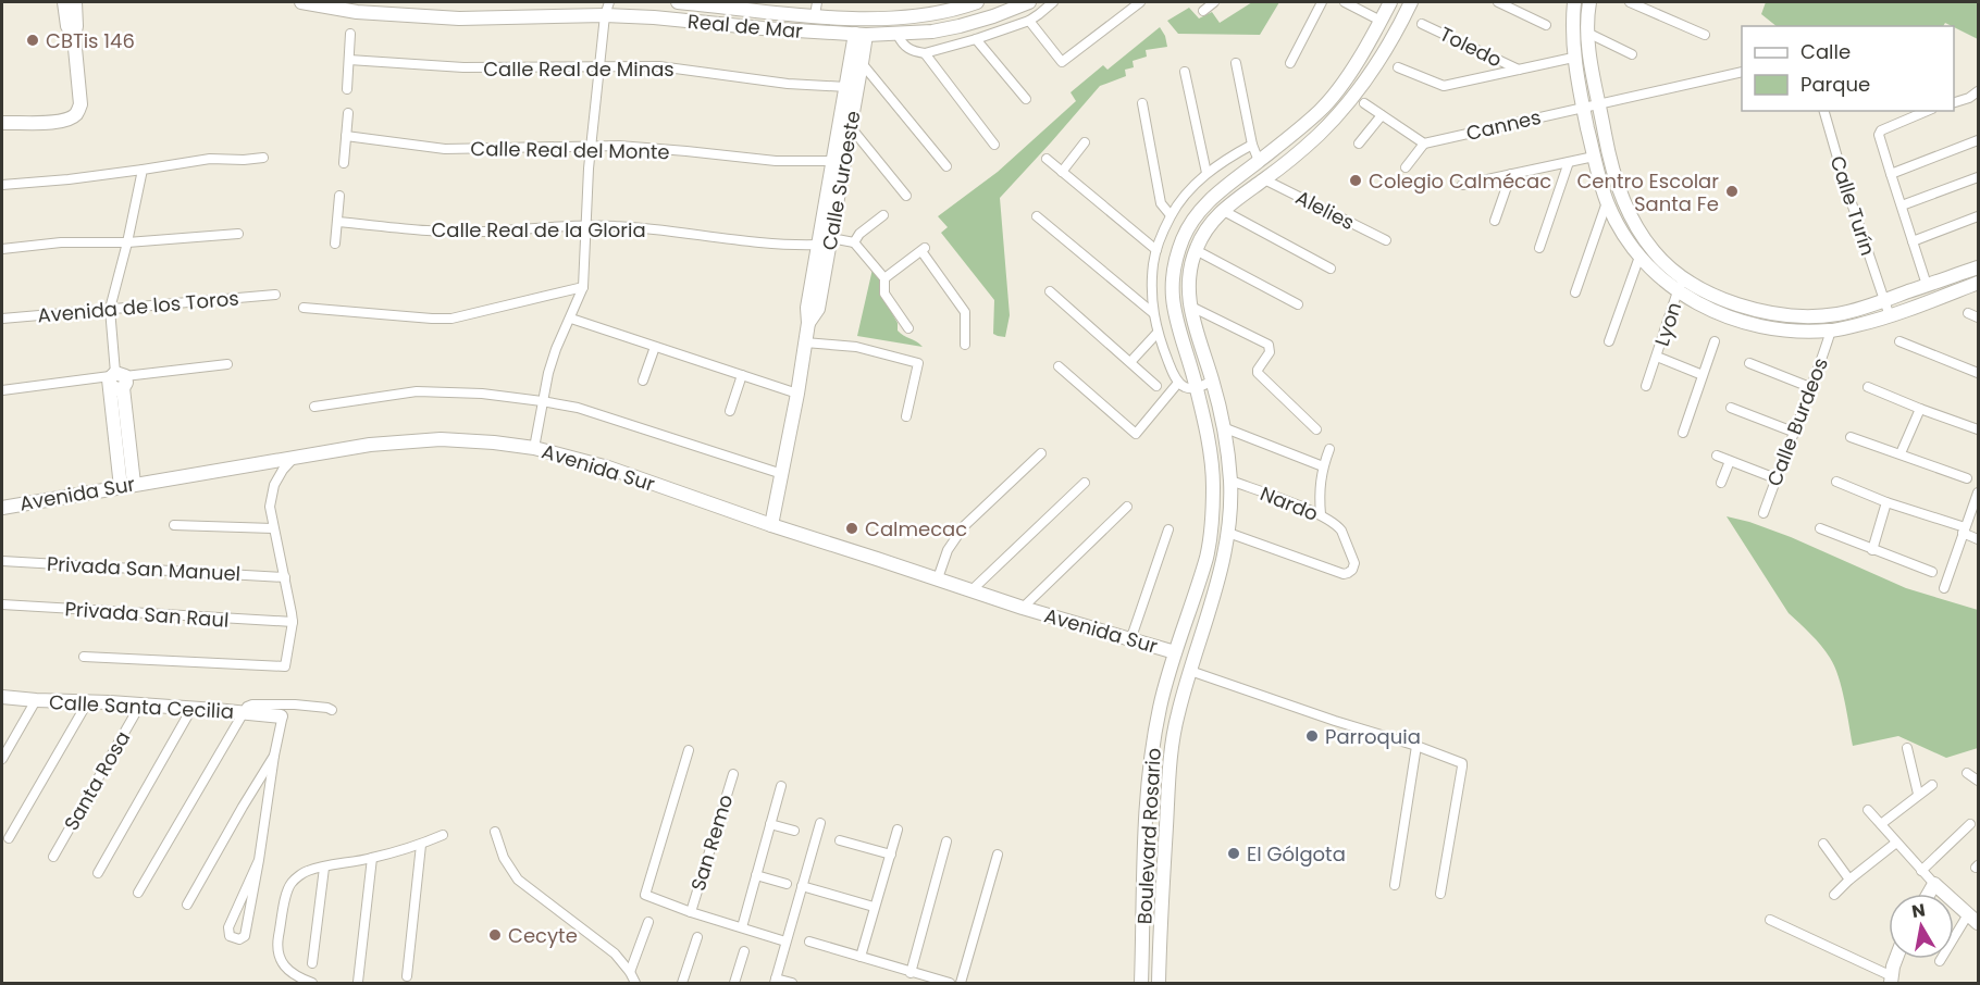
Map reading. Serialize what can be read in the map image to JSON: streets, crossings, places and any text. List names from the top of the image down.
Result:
{
  "streets": {
    "street": [
      "Real de Mar",
      "Toledo",
      "Calle Real de Minas",
      "Cannes",
      "Calle Real del Monte",
      "Calle Suroeste",
      "Calle Turín",
      "Alelies",
      "Calle Real de la Gloria",
      "Avenida de los Toros",
      "Lyon",
      "Calle Burdeos",
      "Avenida Sur",
      "Nardo",
      "Privada San Manuel",
      "Privada San Raul",
      "Calle Santa Cecilia",
      "Santa Rosa",
      "Boulevard Rosario",
      "San Remo"
    ]
  },
  "crossings": [
    ["Real de Mar", "Calle Suroeste"],
    ["Calle Real de Minas", "Calle Suroeste"],
    ["Calle Real del Monte", "Calle Suroeste"],
    ["Calle Suroeste", "Calle Real de la Gloria"],
    ["Calle Suroeste", "Avenida Sur"],
    ["Alelies", "Boulevard Rosario"],
    ["Avenida Sur", "Boulevard Rosario"],
    ["Nardo", "Boulevard Rosario"],
    ["Calle Santa Cecilia", "Santa Rosa"]
  ],
  "places": [
    "CBTis 146",
    "Colegio Calmécac",
    "Centro Escolar Santa Fe",
    "Calmecac",
    "Parroquia",
    "El Gólgota",
    "Cecyte"
  ],
  "legend": ["Calle", "Parque"],
  "north": "top"
}
